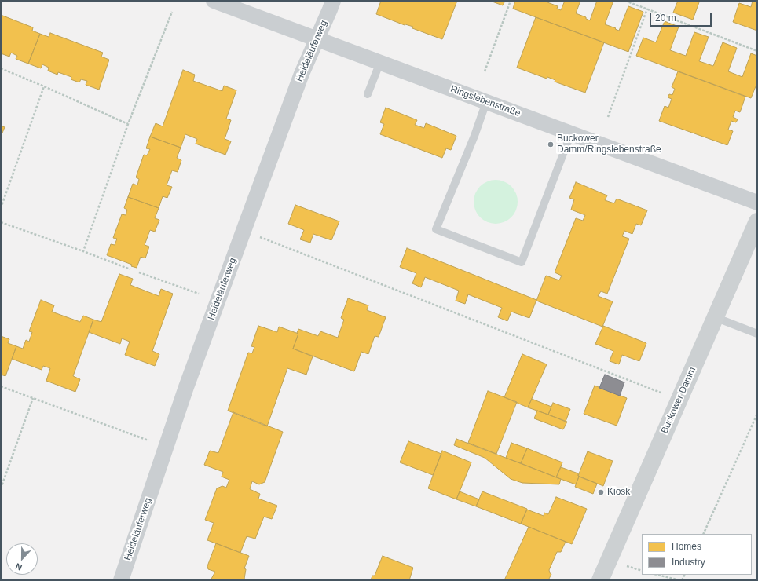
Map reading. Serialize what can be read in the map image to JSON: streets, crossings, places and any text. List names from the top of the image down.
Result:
{
  "streets": {
    "main road": ["Buckower Damm"],
    "street": ["Heideläuferweg", "Ringslebenstraße"]
  },
  "crossings": [
    ["Heideläuferweg", "Ringslebenstraße"]
  ],
  "places": ["Buckower Damm/Ringslebenstraße", "Kiosk"],
  "legend": ["Homes", "Industry"],
  "scale_bar": "20 m",
  "north": "bottom"
}
